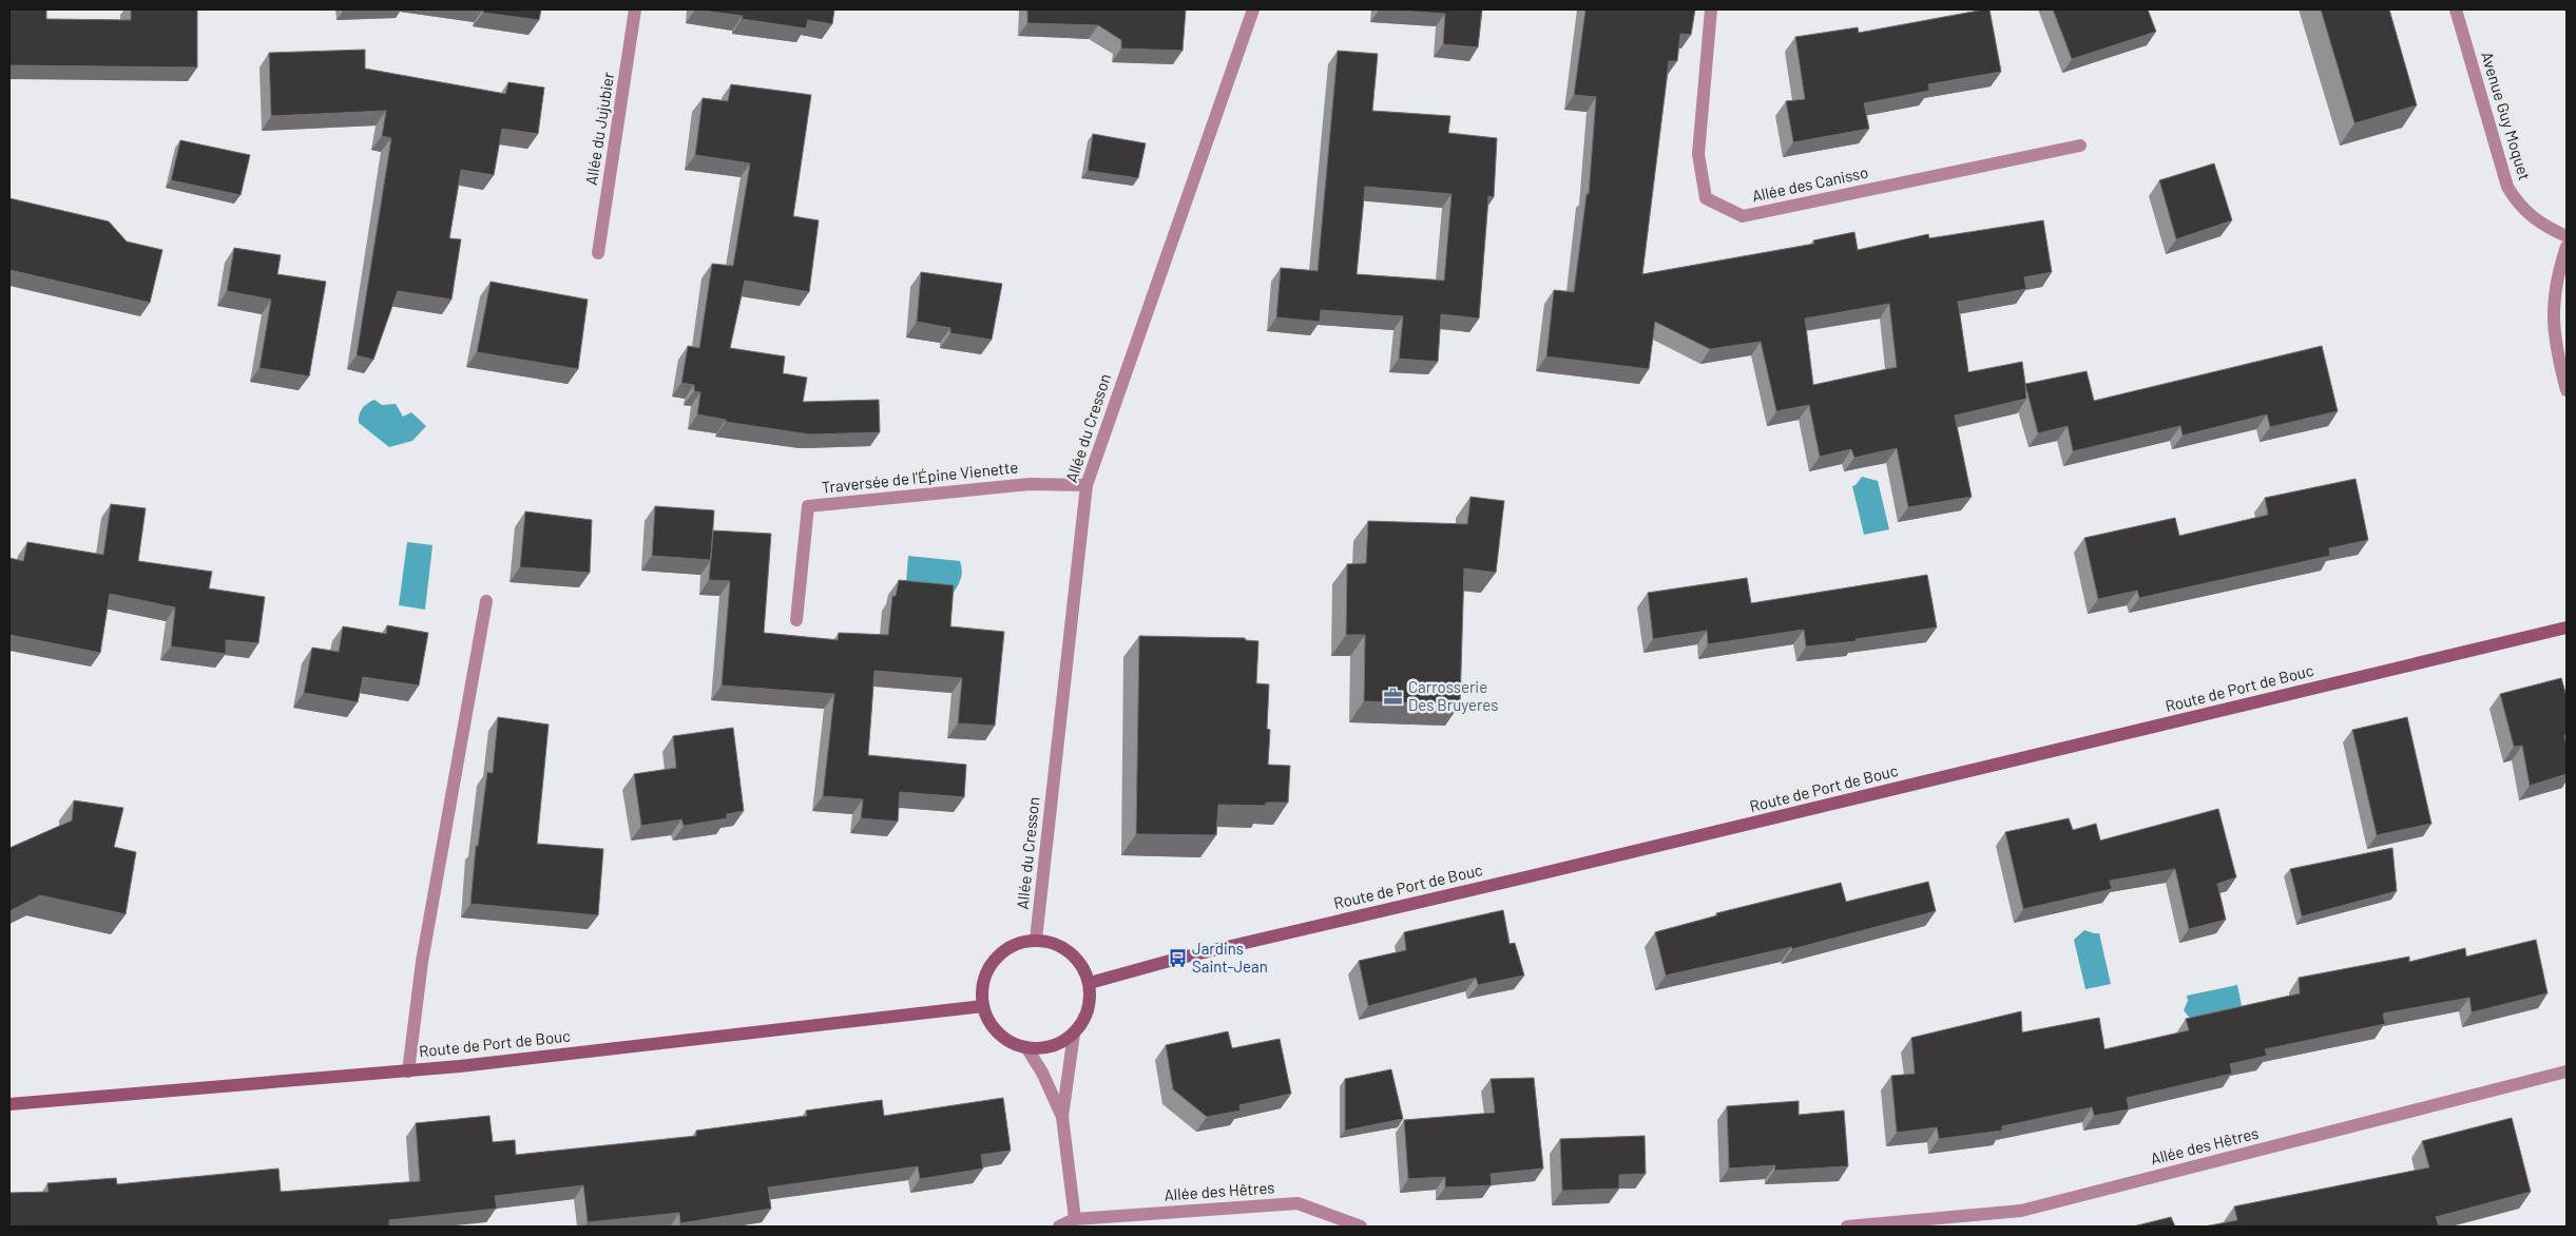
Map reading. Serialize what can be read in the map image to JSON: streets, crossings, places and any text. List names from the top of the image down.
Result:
{
  "streets": {
    "main road": ["Route de Port de Bouc"],
    "street": [
      "Avenue Guy Moquet",
      "Allée du Jujubier",
      "Allée des Canisso",
      "Allée du Cresson",
      "Traversée de l'Épine Vienette",
      "Allée des Hêtres"
    ]
  },
  "crossings": [
    ["Allée du Cresson", "Traversée de l'Épine Vienette"],
    ["Allée du Cresson", "Route de Port de Bouc"]
  ],
  "places": {
    "office": ["Carrosserie Des Bruyeres"],
    "bus stop": ["Jardins Saint-Jean"]
  }
}
